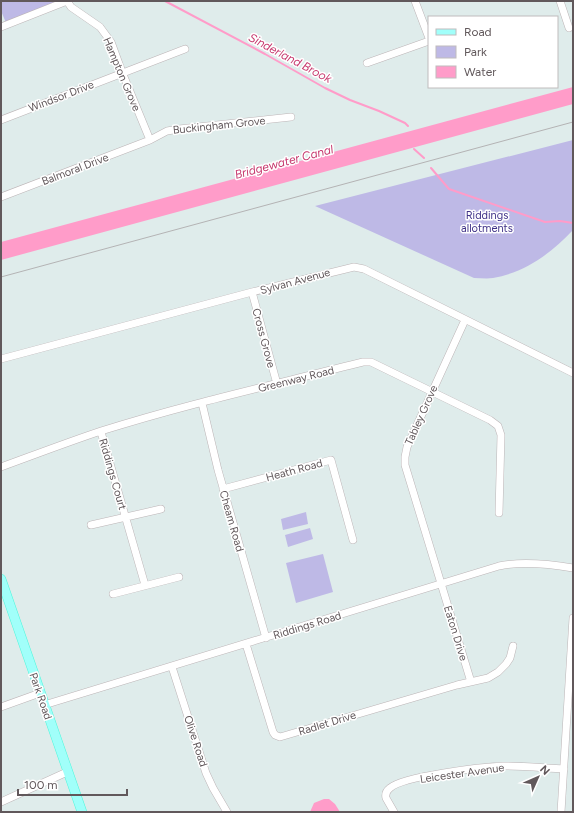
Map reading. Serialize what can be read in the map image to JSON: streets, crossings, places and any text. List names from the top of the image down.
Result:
{
  "streets": {
    "main road": ["Park Road"],
    "street": [
      "Hampton Grove",
      "Windsor Drive",
      "Buckingham Grove",
      "Balmoral Drive",
      "Sylvan Avenue",
      "Cross Grove",
      "Greenway Road",
      "Tabley Grove",
      "Heath Road",
      "Riddings Court",
      "Cheam Road",
      "Riddings Road",
      "Eaton Drive",
      "Radlet Drive",
      "Olive Road",
      "Leicester Avenue"
    ]
  },
  "crossings": [
    ["Hampton Grove", "Windsor Drive"],
    ["Hampton Grove", "Buckingham Grove"],
    ["Hampton Grove", "Balmoral Drive"],
    ["Buckingham Grove", "Balmoral Drive"],
    ["Sylvan Avenue", "Cross Grove"],
    ["Sylvan Avenue", "Tabley Grove"],
    ["Cross Grove", "Greenway Road"],
    ["Greenway Road", "Tabley Grove"],
    ["Greenway Road", "Riddings Court"],
    ["Greenway Road", "Cheam Road"],
    ["Tabley Grove", "Riddings Road"],
    ["Tabley Grove", "Eaton Drive"],
    ["Heath Road", "Cheam Road"],
    ["Cheam Road", "Riddings Road"],
    ["Riddings Road", "Eaton Drive"],
    ["Riddings Road", "Park Road"],
    ["Riddings Road", "Radlet Drive"],
    ["Riddings Road", "Olive Road"],
    ["Eaton Drive", "Radlet Drive"]
  ],
  "water": ["Sinderland Brook", "Bridgewater Canal"],
  "parks": ["Riddings allotments"],
  "legend": ["Road", "Park", "Water"],
  "scale_bar": "100 m",
  "north": "top right"
}
